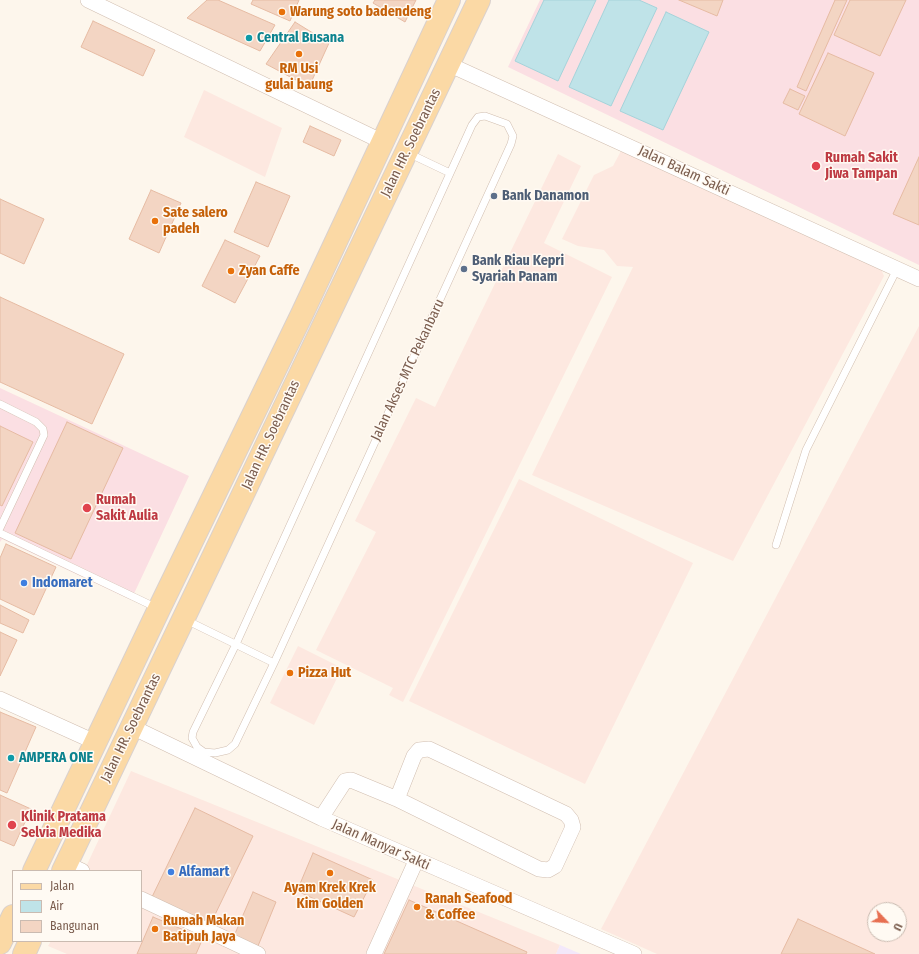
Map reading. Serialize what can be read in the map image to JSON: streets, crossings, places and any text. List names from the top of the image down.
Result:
{
  "streets": {
    "main road": ["Jalan HR. Soebrantas"],
    "street": ["Jalan Balam Sakti", "Jalan Manyar Sakti"],
    "lane": ["Jalan Akses MTC Pekanbaru"]
  },
  "crossings": [
    ["Jalan HR. Soebrantas", "Jalan Balam Sakti"],
    ["Jalan HR. Soebrantas", "Jalan Manyar Sakti"]
  ],
  "places": [
    "Warung soto badendeng",
    "Central Busana",
    "RM Usi gulai baung",
    "Rumah Sakit Jiwa Tampan",
    "Bank Danamon",
    "Sate salero padeh",
    "Bank Riau Kepri Syariah Panam",
    "Zyan Caffe",
    "Rumah Sakit Aulia",
    "Indomaret",
    "Pizza Hut",
    "AMPERA ONE",
    "Klinik Pratama Selvia Medika",
    "Alfamart",
    "Ayam Krek Krek Kim Golden",
    "Ranah Seafood & Coffee",
    "Rumah Makan Batipuh Jaya"
  ],
  "legend": ["Jalan", "Air", "Bangunan"],
  "north": "bottom right"
}
